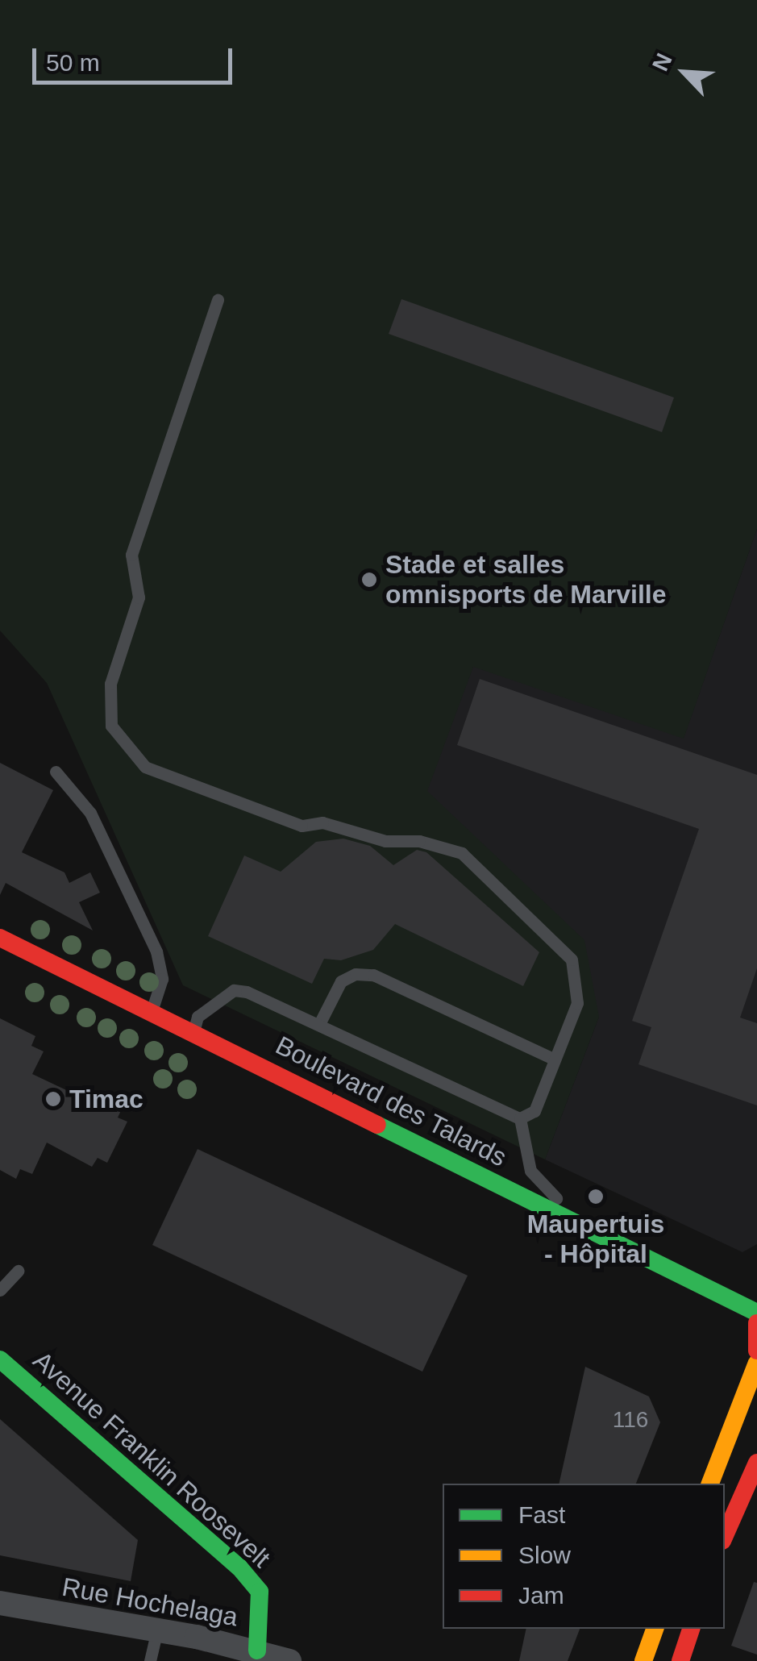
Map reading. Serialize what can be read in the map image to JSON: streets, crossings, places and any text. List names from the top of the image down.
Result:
{
  "streets": {
    "main road": ["Boulevard des Talards", "Avenue Franklin Roosevelt"],
    "street": ["Rue Hochelaga"]
  },
  "crossings": [
    ["Avenue Franklin Roosevelt", "Rue Hochelaga"]
  ],
  "places": ["Stade et salles omnisports de Marville", "Timac", "Maupertuis - Hôpital"],
  "house_numbers": ["116"],
  "legend": ["Fast", "Slow", "Jam"],
  "scale_bar": "50 m",
  "north": "top left"
}
